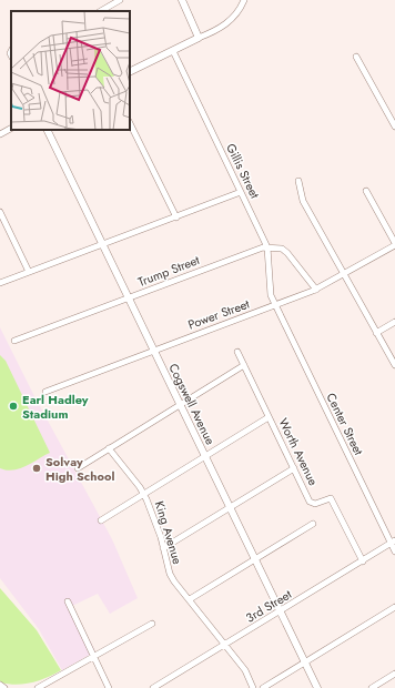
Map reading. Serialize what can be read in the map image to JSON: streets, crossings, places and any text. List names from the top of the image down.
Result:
{
  "streets": {
    "street": [
      "Gillis Street",
      "Trump Street",
      "Power Street",
      "Cogswell Avenue",
      "Center Street",
      "Worth Avenue",
      "King Avenue",
      "3rd Street"
    ]
  },
  "crossings": [
    ["Gillis Street", "Trump Street"],
    ["Gillis Street", "Power Street"],
    ["Gillis Street", "Center Street"],
    ["Trump Street", "Cogswell Avenue"],
    ["Power Street", "Cogswell Avenue"],
    ["Power Street", "Center Street"],
    ["Cogswell Avenue", "3rd Street"],
    ["Center Street", "3rd Street"],
    ["Worth Avenue", "3rd Street"],
    ["King Avenue", "3rd Street"]
  ],
  "places": ["Earl Hadley Stadium", "Solvay High School"]
}
